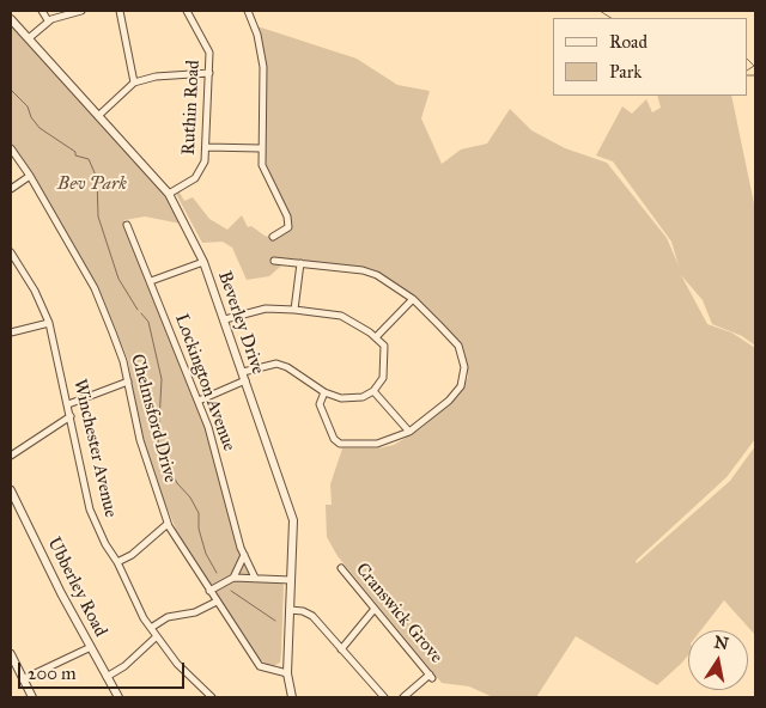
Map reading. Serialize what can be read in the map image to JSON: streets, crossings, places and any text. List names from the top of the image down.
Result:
{
  "streets": {
    "street": [
      "Ruthin Road",
      "Beverley Drive",
      "Lockington Avenue",
      "Chelmsford Drive",
      "Winchester Avenue",
      "Ubberley Road",
      "Cranswick Grove"
    ]
  },
  "crossings": [
    ["Ruthin Road", "Beverley Drive"],
    ["Beverley Drive", "Chelmsford Drive"]
  ],
  "parks": ["Bev Park"],
  "legend": ["Road", "Park"],
  "scale_bar": "200 m",
  "north": "top"
}
